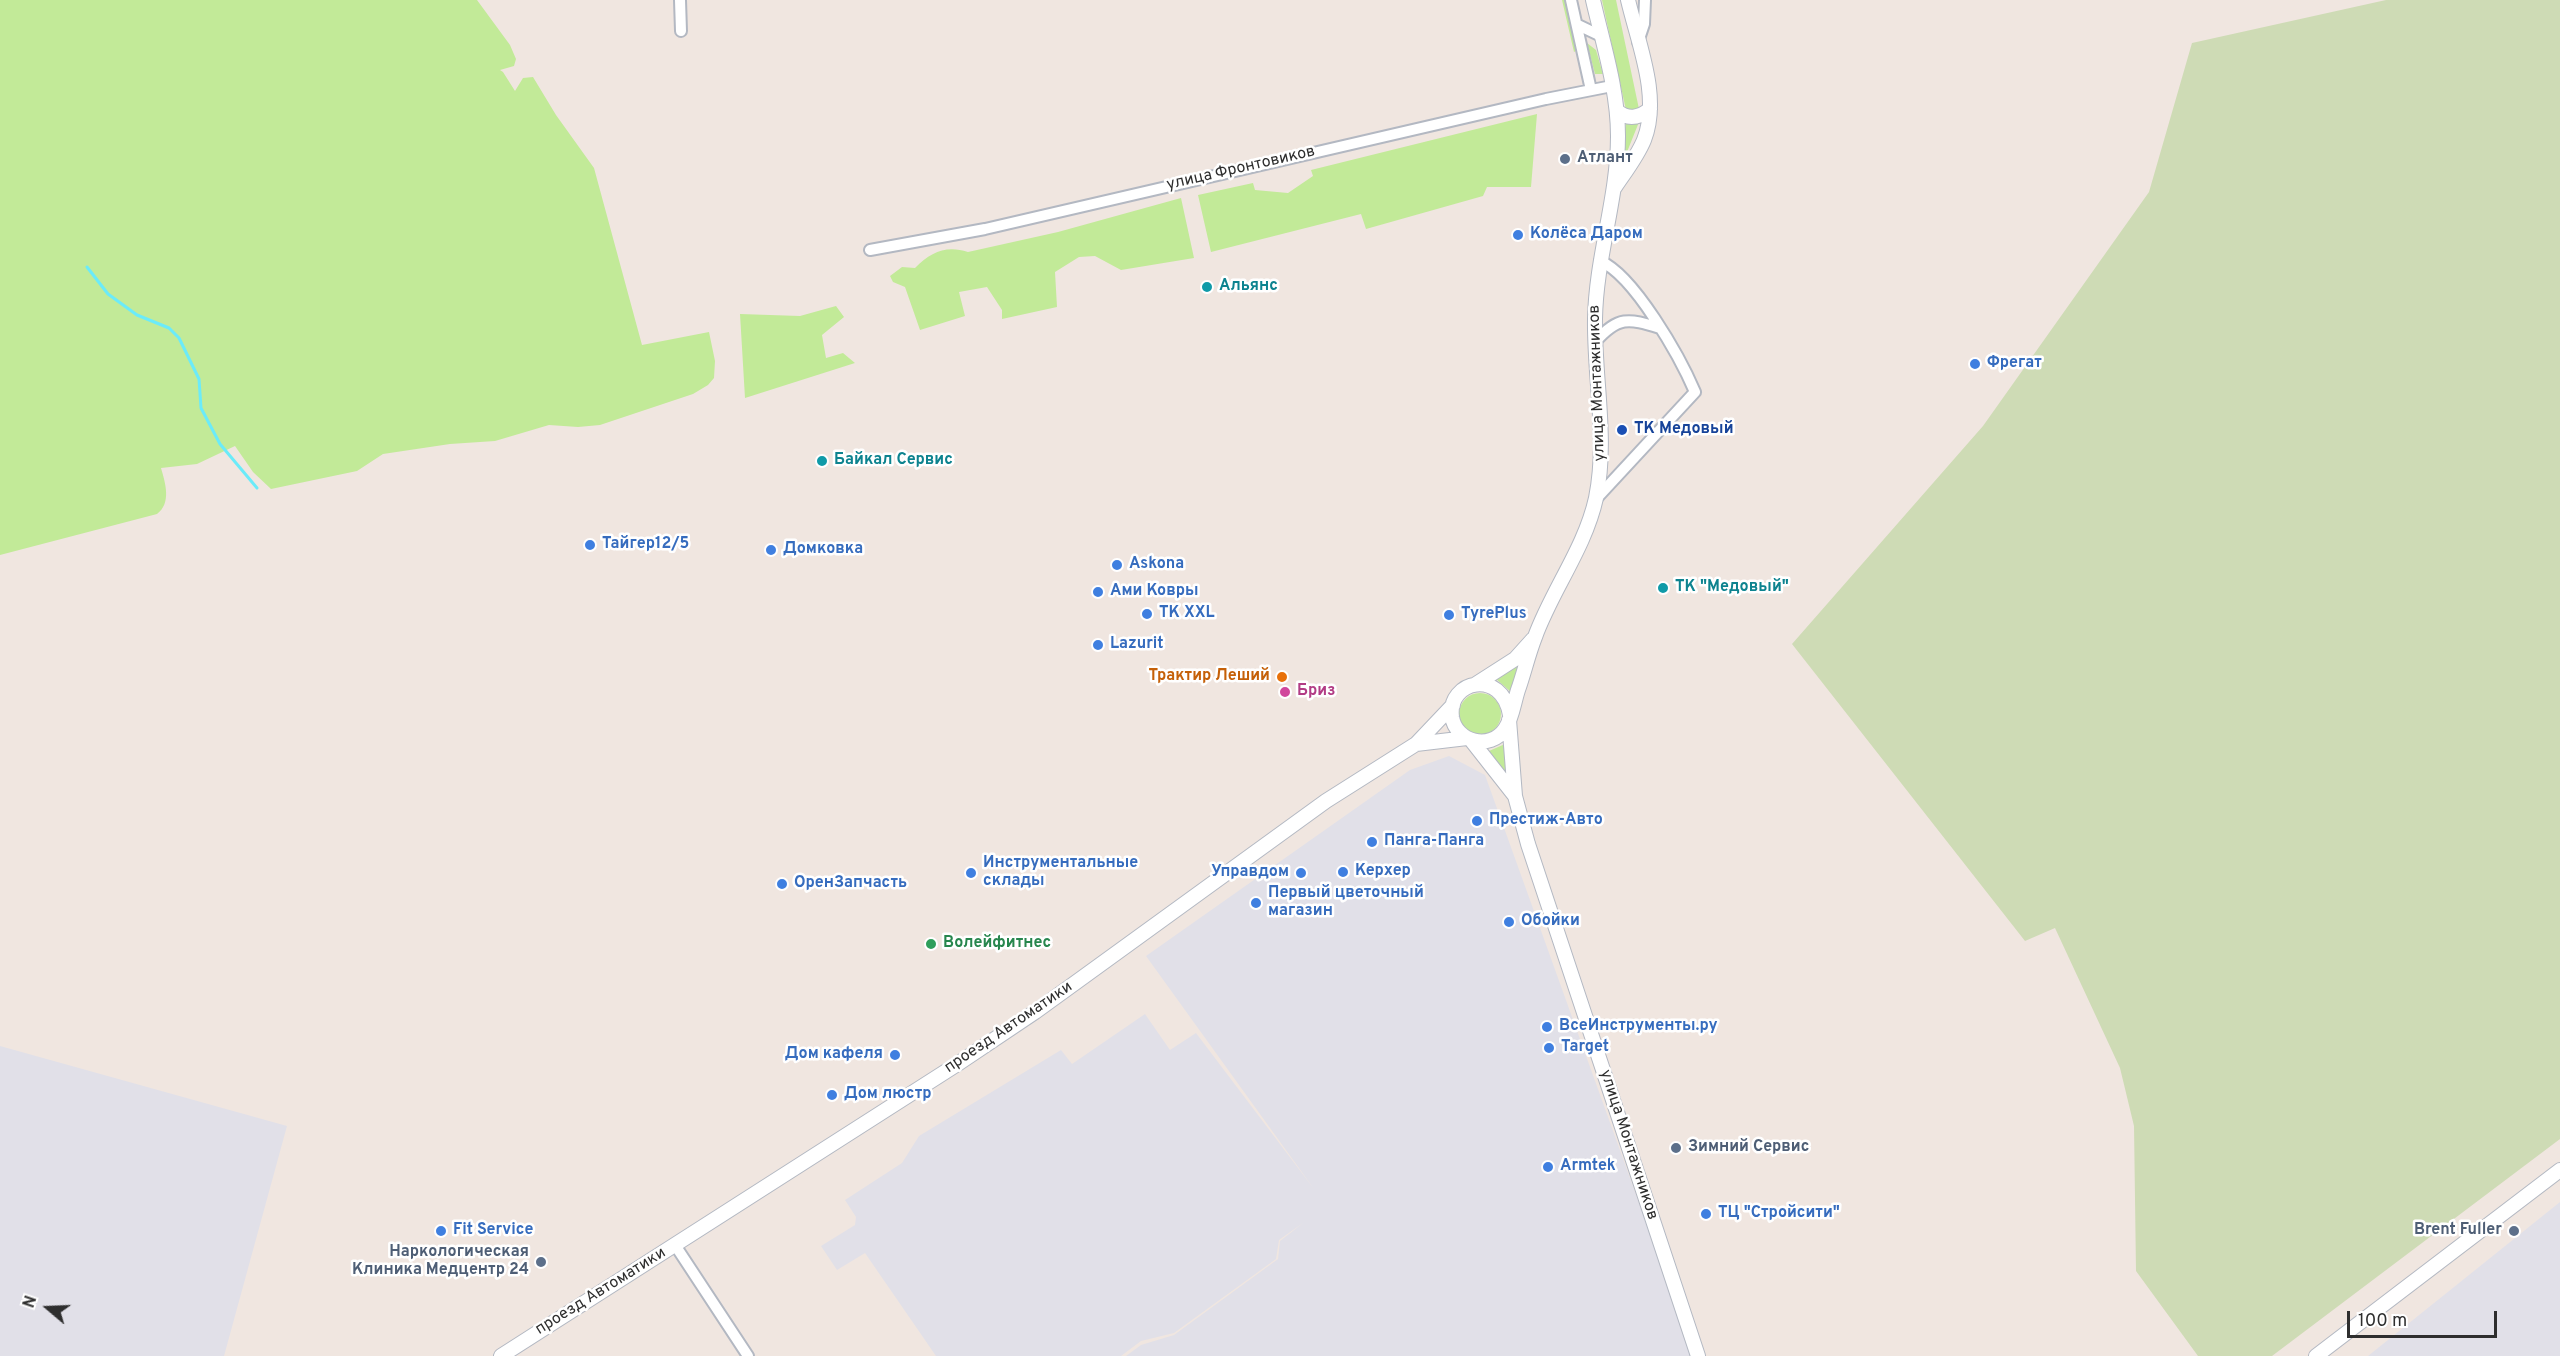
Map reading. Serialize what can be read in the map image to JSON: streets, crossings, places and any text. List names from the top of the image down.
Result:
{
  "streets": {
    "main road": ["улица Монтажников", "проезд Автоматики"],
    "street": ["улица Фронтовиков"]
  },
  "crossings": [
    ["улица Фронтовиков", "улица Монтажников"],
    ["улица Монтажников", "проезд Автоматики"]
  ],
  "places": [
    "Атлант",
    "Колёса Даром",
    "Альянс",
    "Фрегат",
    "ТК Медовый",
    "Байкал Сервис",
    "Тайгер12/5",
    "Домковка",
    "Askona",
    "ТК \"Медовый\"",
    "Ами Ковры",
    "ТК XXL",
    "TyrePlus",
    "Lazurit",
    "Трактир Леший",
    "Бриз",
    "Престиж-Авто",
    "Панга-Панга",
    "Керхер",
    "Инструментальные склады",
    "Управдом",
    "ОренЗапчасть",
    "Первый цветочный магазин",
    "Обойки",
    "Волейфитнес",
    "ВсеИнструменты.ру",
    "Target",
    "Дом кафеля",
    "Дом люстр",
    "Зимний Сервис",
    "Armtek",
    "ТЦ \"Стройсити\"",
    "Fit Service",
    "Brent Fuller",
    "Наркологическая Клиника Медцентр 24"
  ],
  "scale_bar": "100 m",
  "north": "left"
}
